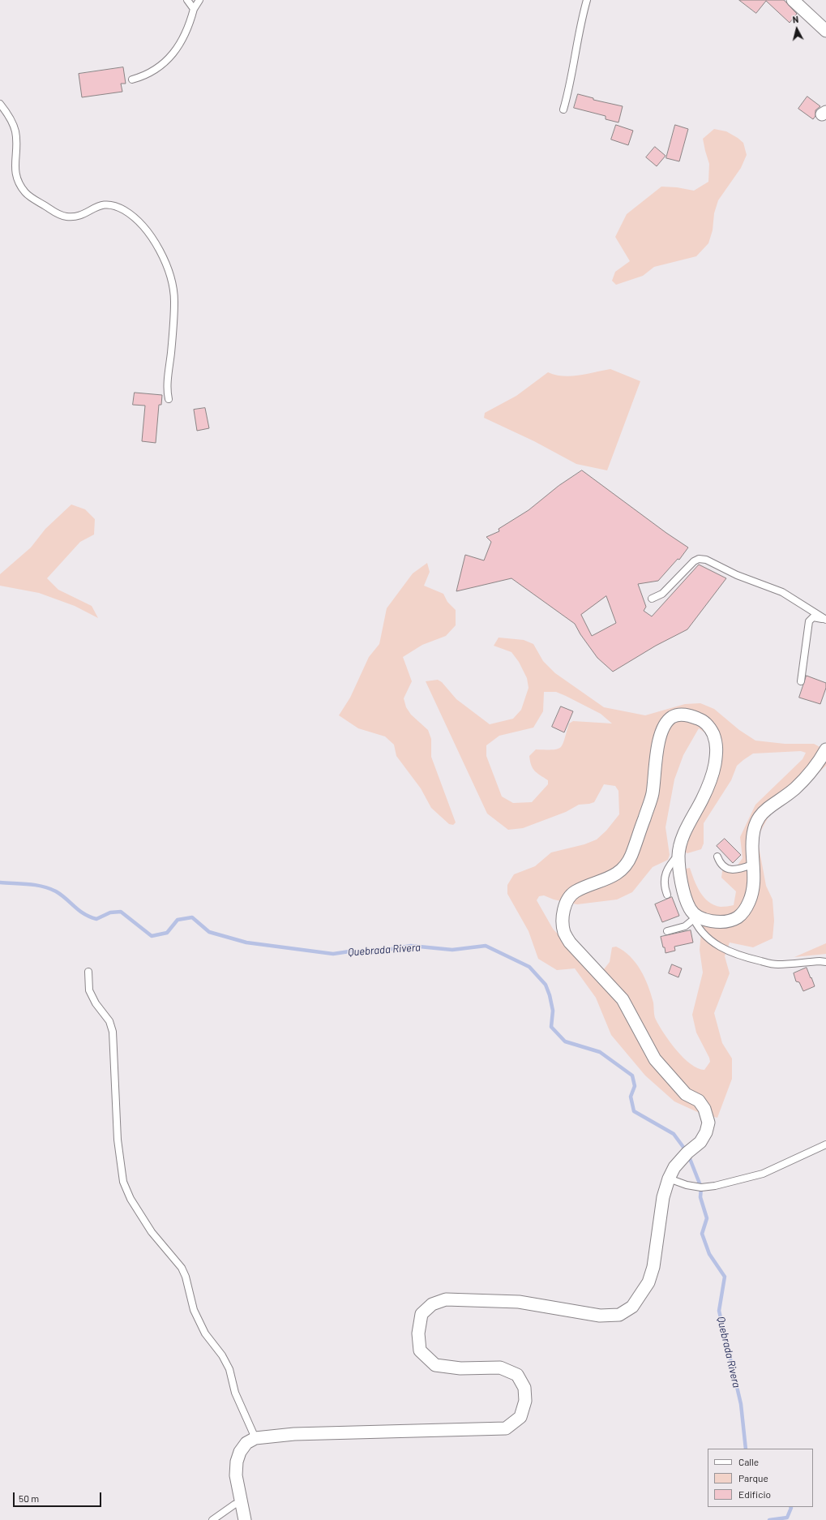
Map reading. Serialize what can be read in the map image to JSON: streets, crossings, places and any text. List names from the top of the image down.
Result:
{
  "water": ["Quebrada Rivera"],
  "legend": ["Calle", "Parque", "Edificio"],
  "scale_bar": "50 m",
  "north": "top"
}
